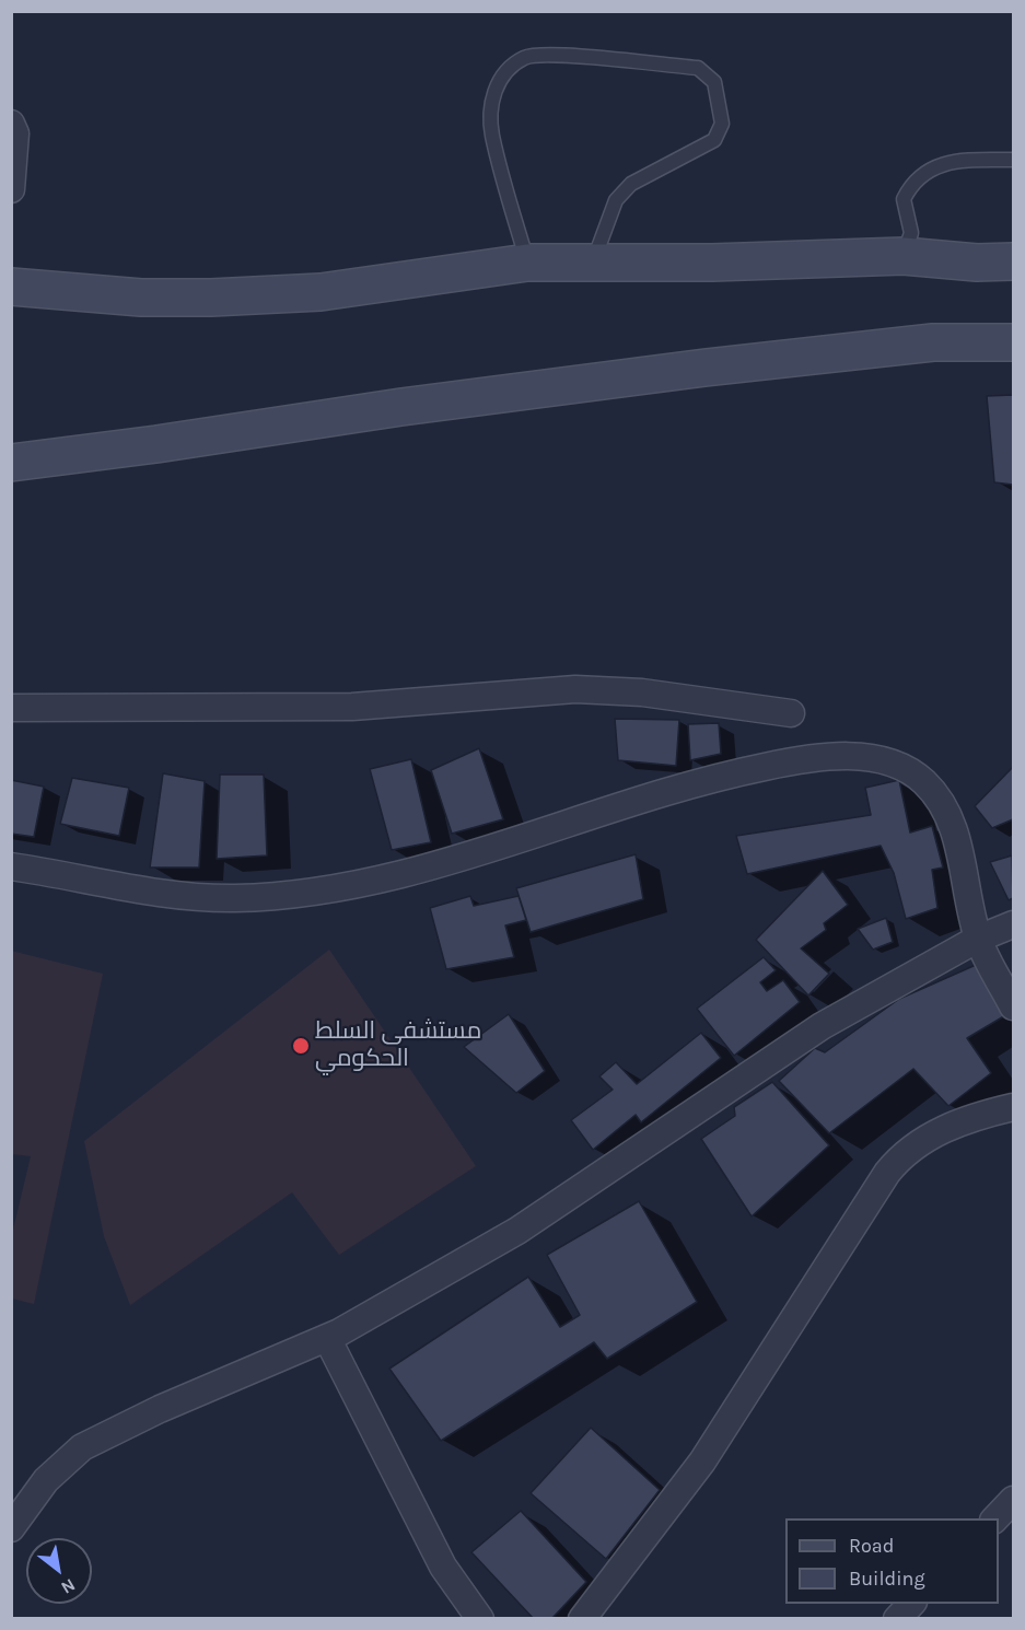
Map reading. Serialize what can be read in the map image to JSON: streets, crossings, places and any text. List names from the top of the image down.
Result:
{
  "places": ["مستشفى السلط الحكومي"],
  "legend": ["Road", "Building"],
  "north": "bottom right"
}
